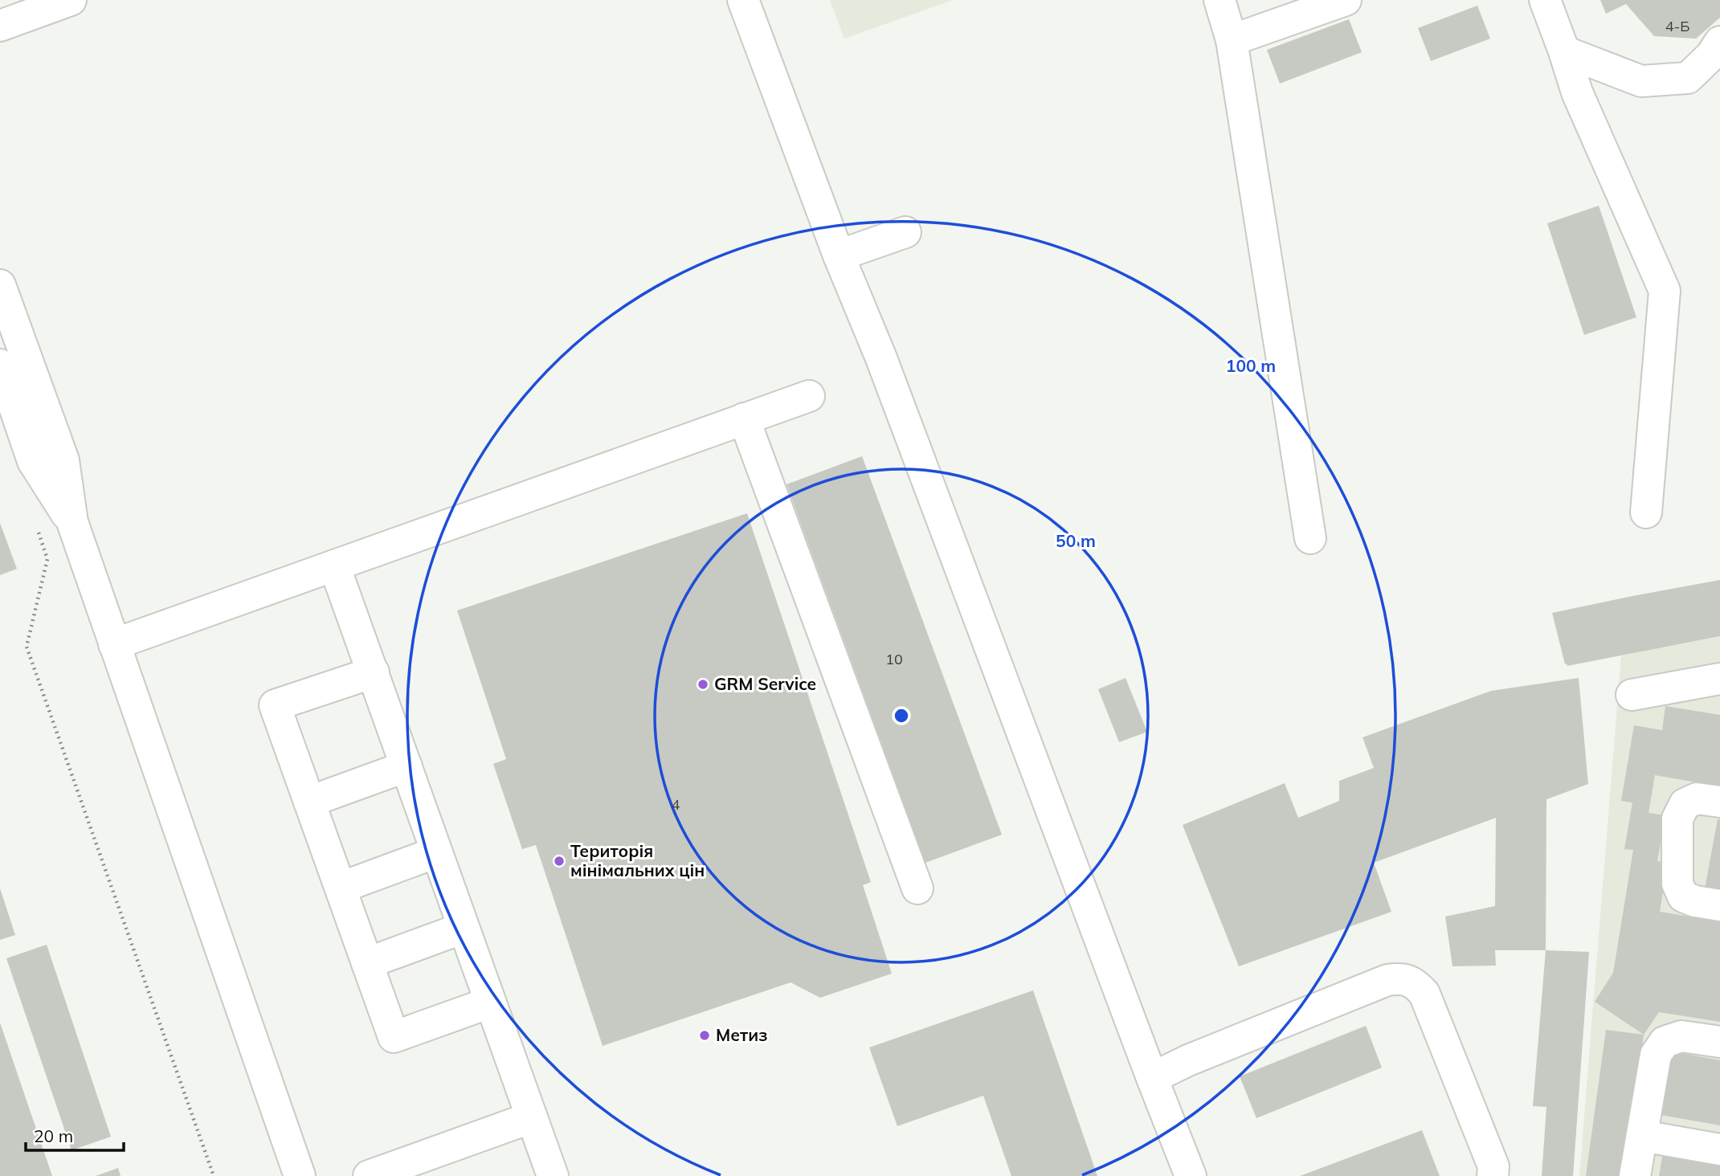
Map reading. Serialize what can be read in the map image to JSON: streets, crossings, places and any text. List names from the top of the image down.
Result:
{
  "places": ["GRM Service", "Територія мінімальних цін", "Метиз"],
  "house_numbers": ["4-Б", "10", "4"],
  "scale_bar": "20 m",
  "rings": ["100 m", "50 m"]
}
